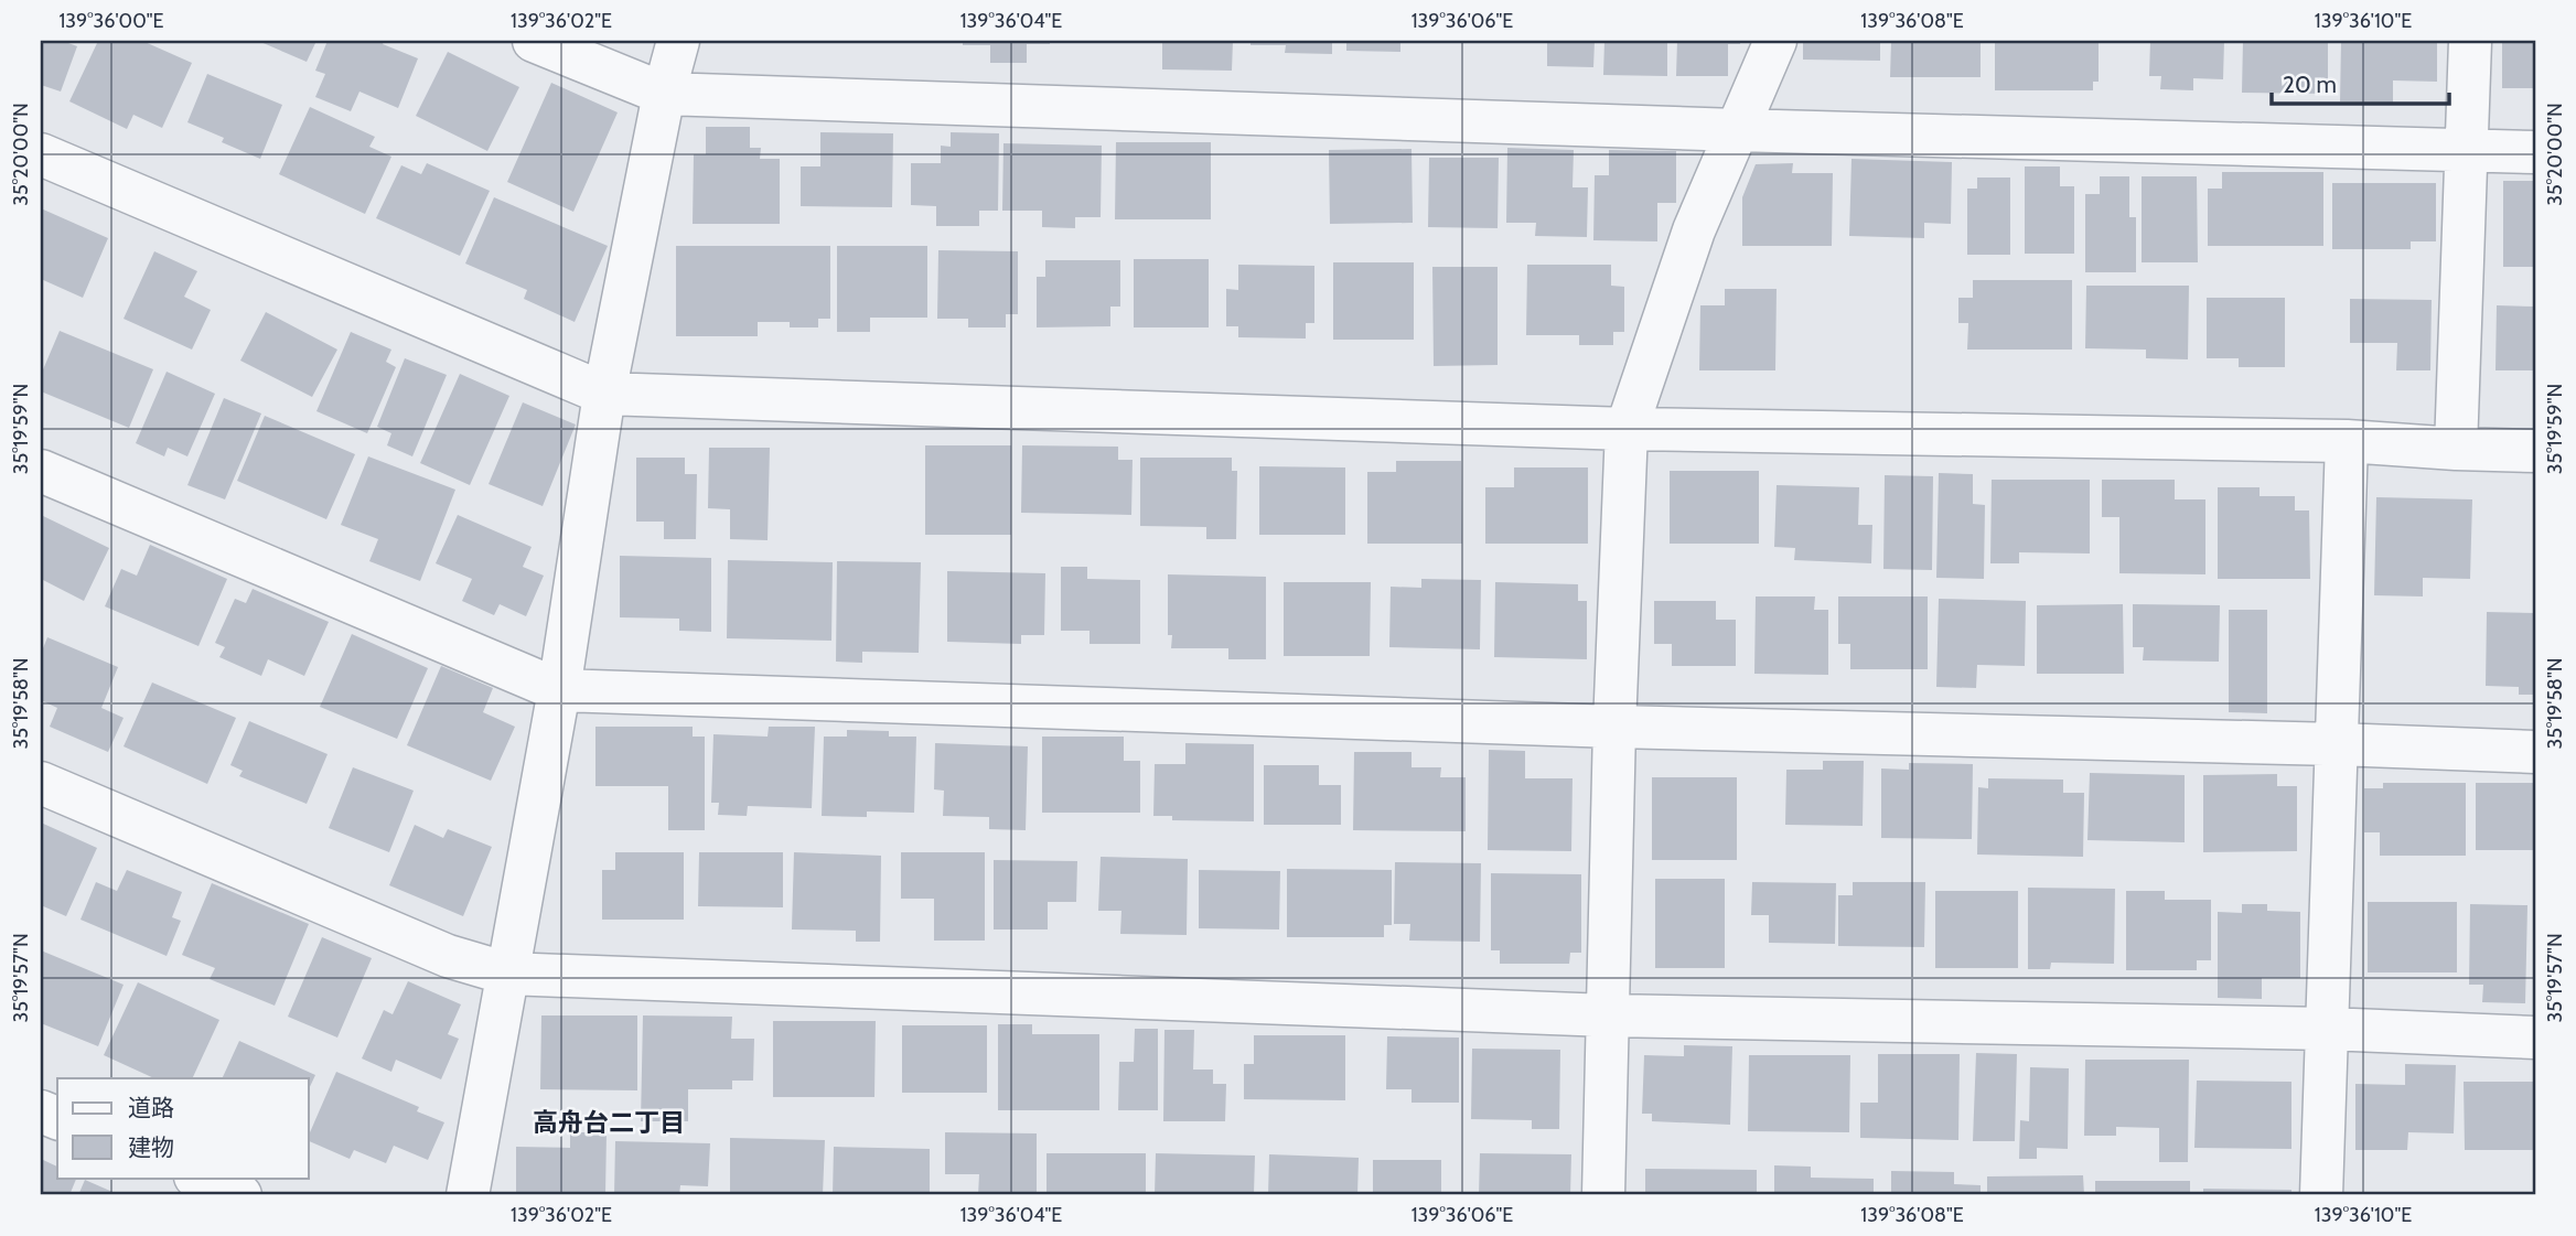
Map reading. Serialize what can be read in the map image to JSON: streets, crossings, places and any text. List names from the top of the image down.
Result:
{
  "districts": ["高舟台二丁目"],
  "legend": ["道路", "建物"],
  "scale_bar": "20 m",
  "coordinates": [
    "139°36'00\"E",
    "139°36'02\"E",
    "139°36'04\"E",
    "139°36'06\"E",
    "139°36'08\"E",
    "139°36'10\"E",
    "35°20'00\"N",
    "35°19'59\"N",
    "35°19'58\"N",
    "35°19'57\"N"
  ]
}
